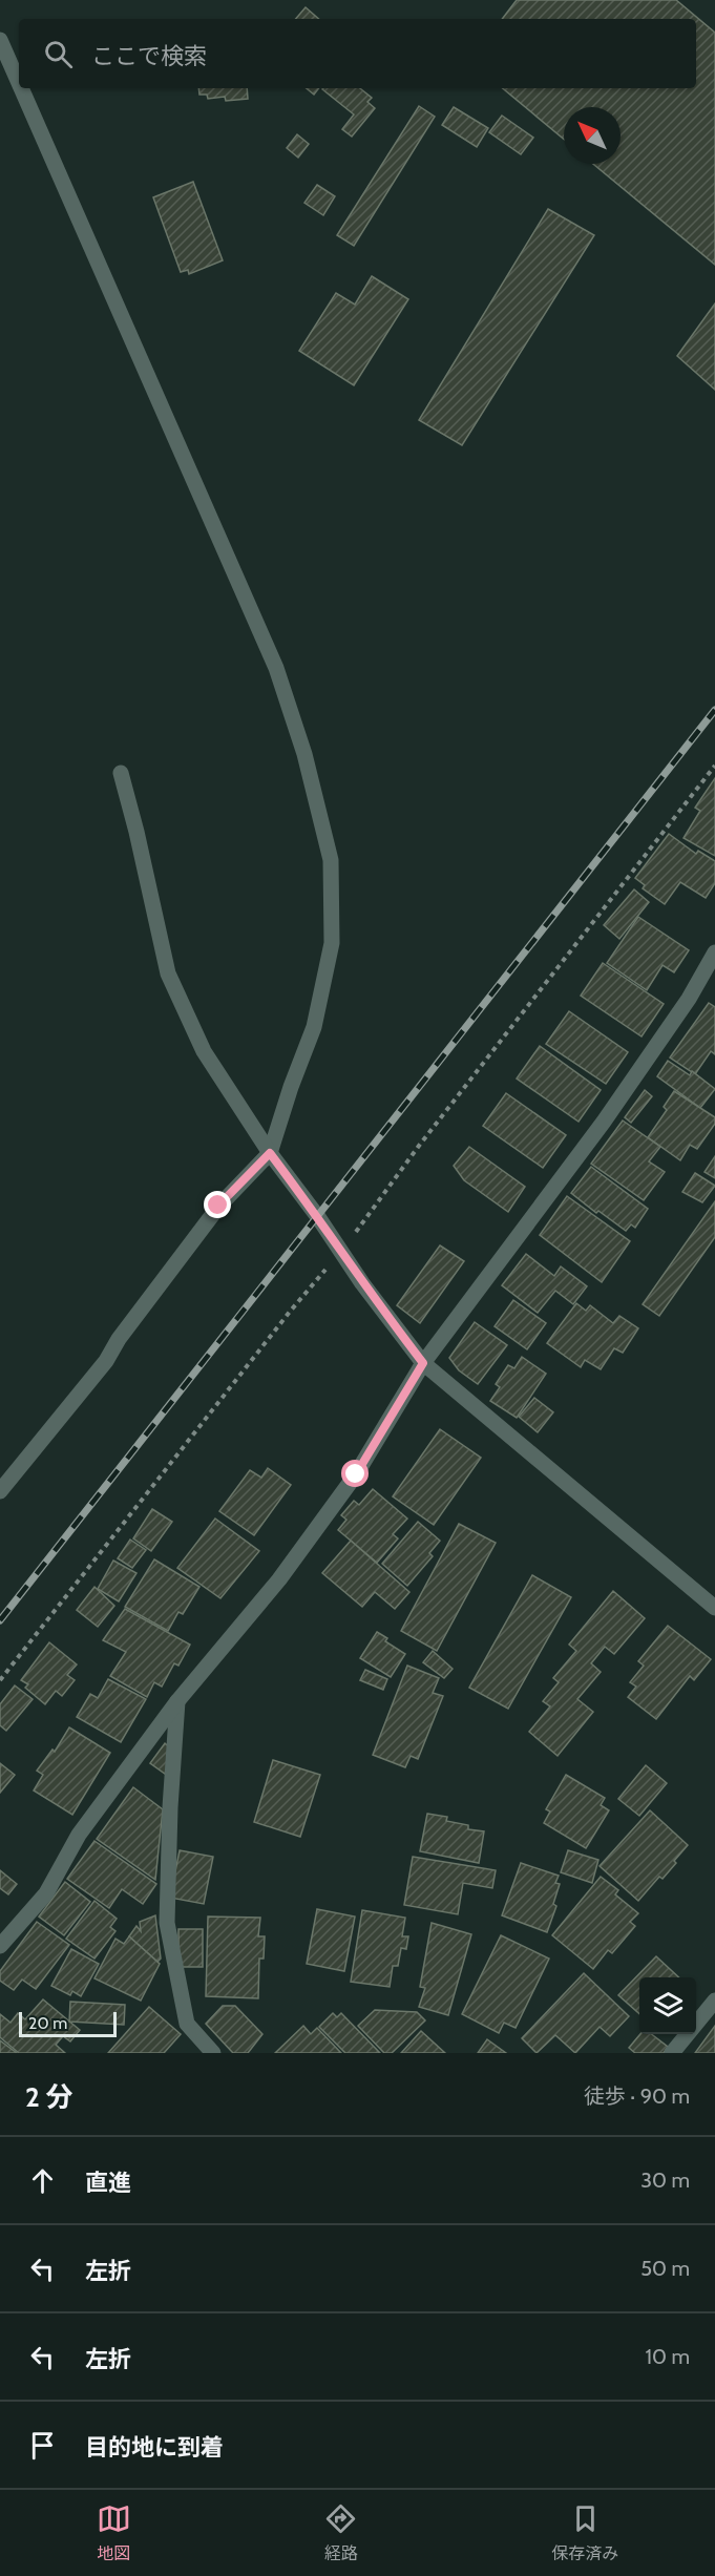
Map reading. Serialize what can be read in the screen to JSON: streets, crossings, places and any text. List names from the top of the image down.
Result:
{
  "scale_bar": "20 m",
  "north": "top left",
  "page": {
    "search": "ここで検索",
    "scale": "20 m",
    "heading": ["2 分", "徒歩 · 90 m"],
    "list": [
      ["直進", "30 m"],
      ["左折", "50 m"],
      ["左折", "10 m"],
      "目的地に到着"
    ],
    "nav": ["地図", "経路", "保存済み"]
  }
}
